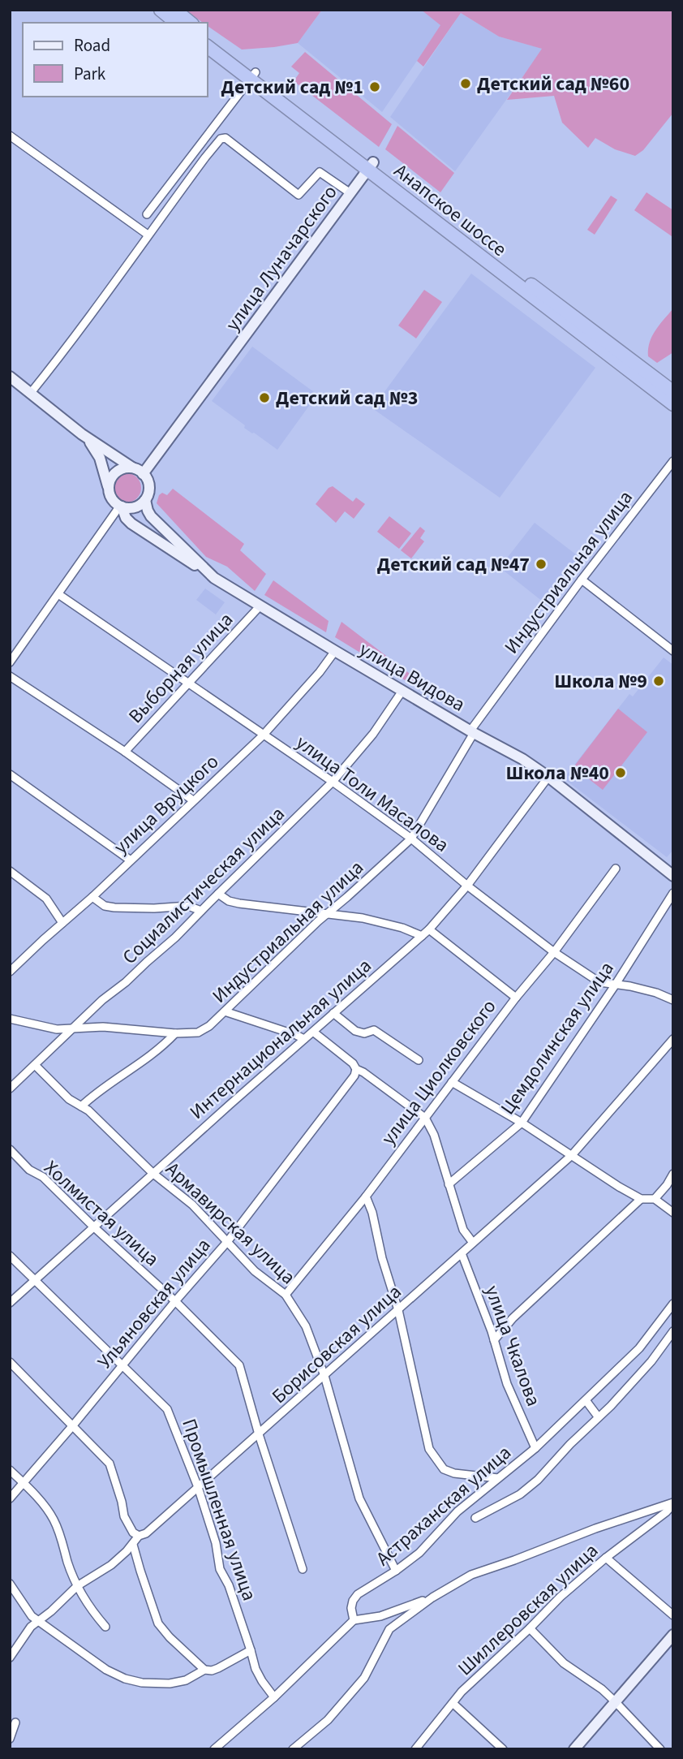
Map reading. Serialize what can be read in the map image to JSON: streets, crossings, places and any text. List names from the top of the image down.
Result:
{
  "streets": {
    "highway": ["Анапское шоссе"],
    "street": [
      "улица Луначарского",
      "Индустриальная улица",
      "Выборная улица",
      "улица Видова",
      "улица Толи Масалова",
      "улица Вруцкого",
      "Социалистическая улица",
      "Цемдолинская улица",
      "Интернациональная улица",
      "улица Циолковского",
      "Холмистая улица",
      "Армавирская улица",
      "Ульяновская улица",
      "Борисовская улица",
      "улица Чкалова",
      "Астраханская улица",
      "Промышленная улица",
      "Шиллеровская улица"
    ]
  },
  "crossings": [
    ["Анапское шоссе", "улица Луначарского"],
    ["улица Луначарского", "улица Видова"],
    ["Индустриальная улица", "улица Видова"],
    ["Индустриальная улица", "улица Толи Масалова"],
    ["Выборная улица", "улица Видова"],
    ["Выборная улица", "улица Толи Масалова"],
    ["улица Видова", "улица Вруцкого"],
    ["улица Видова", "Социалистическая улица"],
    ["улица Видова", "Интернациональная улица"],
    ["улица Толи Масалова", "улица Вруцкого"],
    ["улица Толи Масалова", "Социалистическая улица"],
    ["улица Толи Масалова", "Цемдолинская улица"],
    ["улица Толи Масалова", "Интернациональная улица"],
    ["улица Толи Масалова", "улица Циолковского"],
    ["Социалистическая улица", "Армавирская улица"],
    ["Интернациональная улица", "Холмистая улица"],
    ["Интернациональная улица", "Армавирская улица"],
    ["Интернациональная улица", "Промышленная улица"],
    ["улица Циолковского", "Армавирская улица"],
    ["Холмистая улица", "Ульяновская улица"],
    ["Холмистая улица", "Борисовская улица"],
    ["Армавирская улица", "Ульяновская улица"],
    ["Армавирская улица", "Борисовская улица"],
    ["Армавирская улица", "Астраханская улица"],
    ["Ульяновская улица", "Промышленная улица"],
    ["Борисовская улица", "улица Чкалова"],
    ["Борисовская улица", "Промышленная улица"],
    ["улица Чкалова", "Астраханская улица"]
  ],
  "places": [
    "Детский сад №60",
    "Детский сад №1",
    "Детский сад №3",
    "Детский сад №47",
    "Школа №9",
    "Школа №40"
  ],
  "legend": ["Road", "Park"]
}
